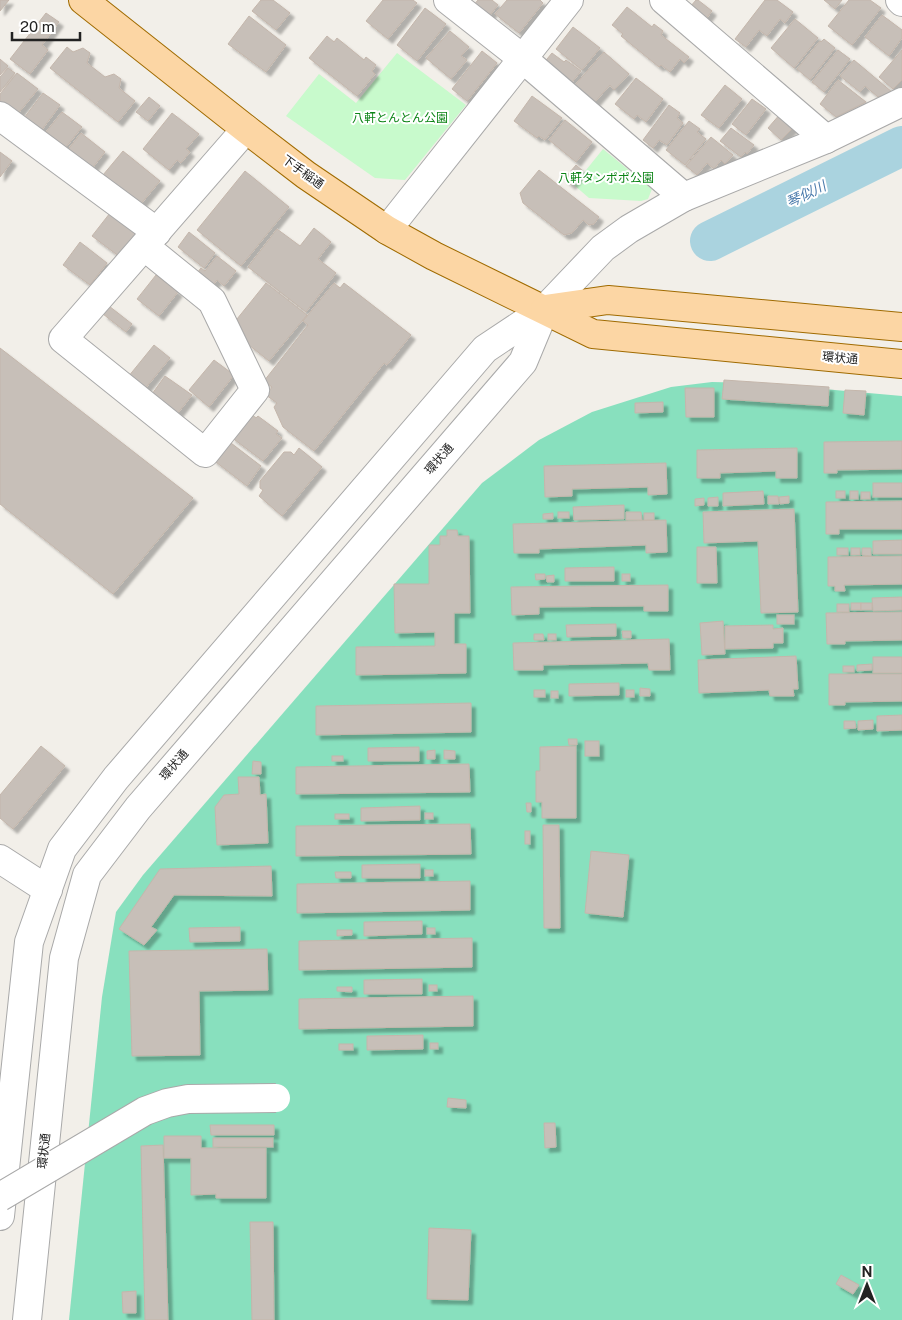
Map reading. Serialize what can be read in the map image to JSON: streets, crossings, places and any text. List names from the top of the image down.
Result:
{
  "streets": {
    "main road": ["下手稲通", "環状通"]
  },
  "crossings": [
    ["下手稲通", "環状通"]
  ],
  "water": ["琴似川"],
  "parks": ["八軒とんとん公園", "八軒タンポポ公園"],
  "scale_bar": "20 m",
  "north": "top"
}
